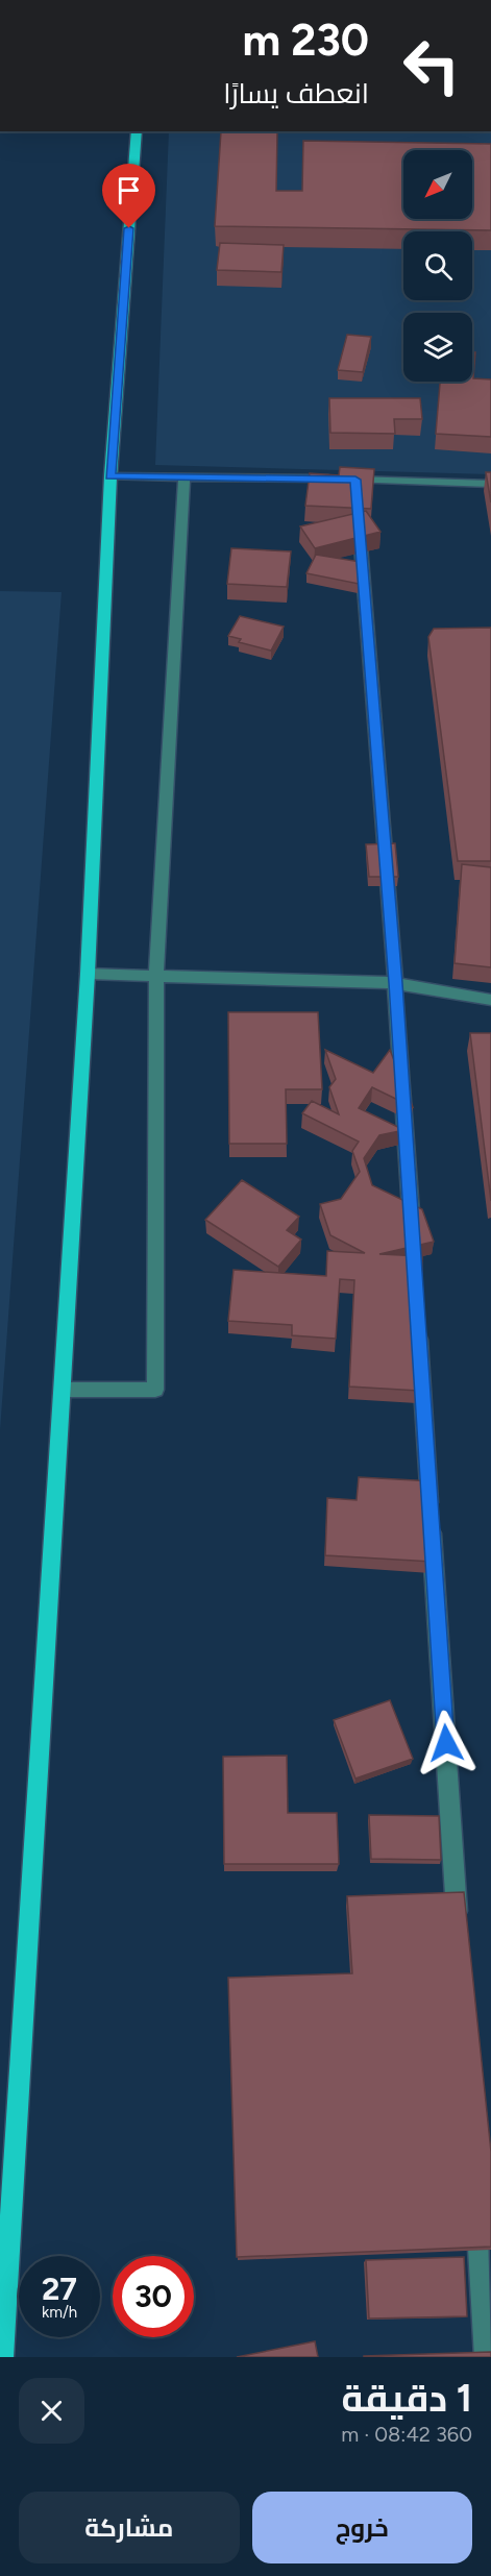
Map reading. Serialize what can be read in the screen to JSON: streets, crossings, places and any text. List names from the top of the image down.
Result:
{
  "north": "bottom left",
  "page": {
    "turn": ["230 m", "انعطف يسارًا"],
    "speed": "27 km/h",
    "limit": "30",
    "heading": ["1 دقيقة", "360 m · 08:42"],
    "buttons": ["خروج", "مشاركة"]
  }
}
